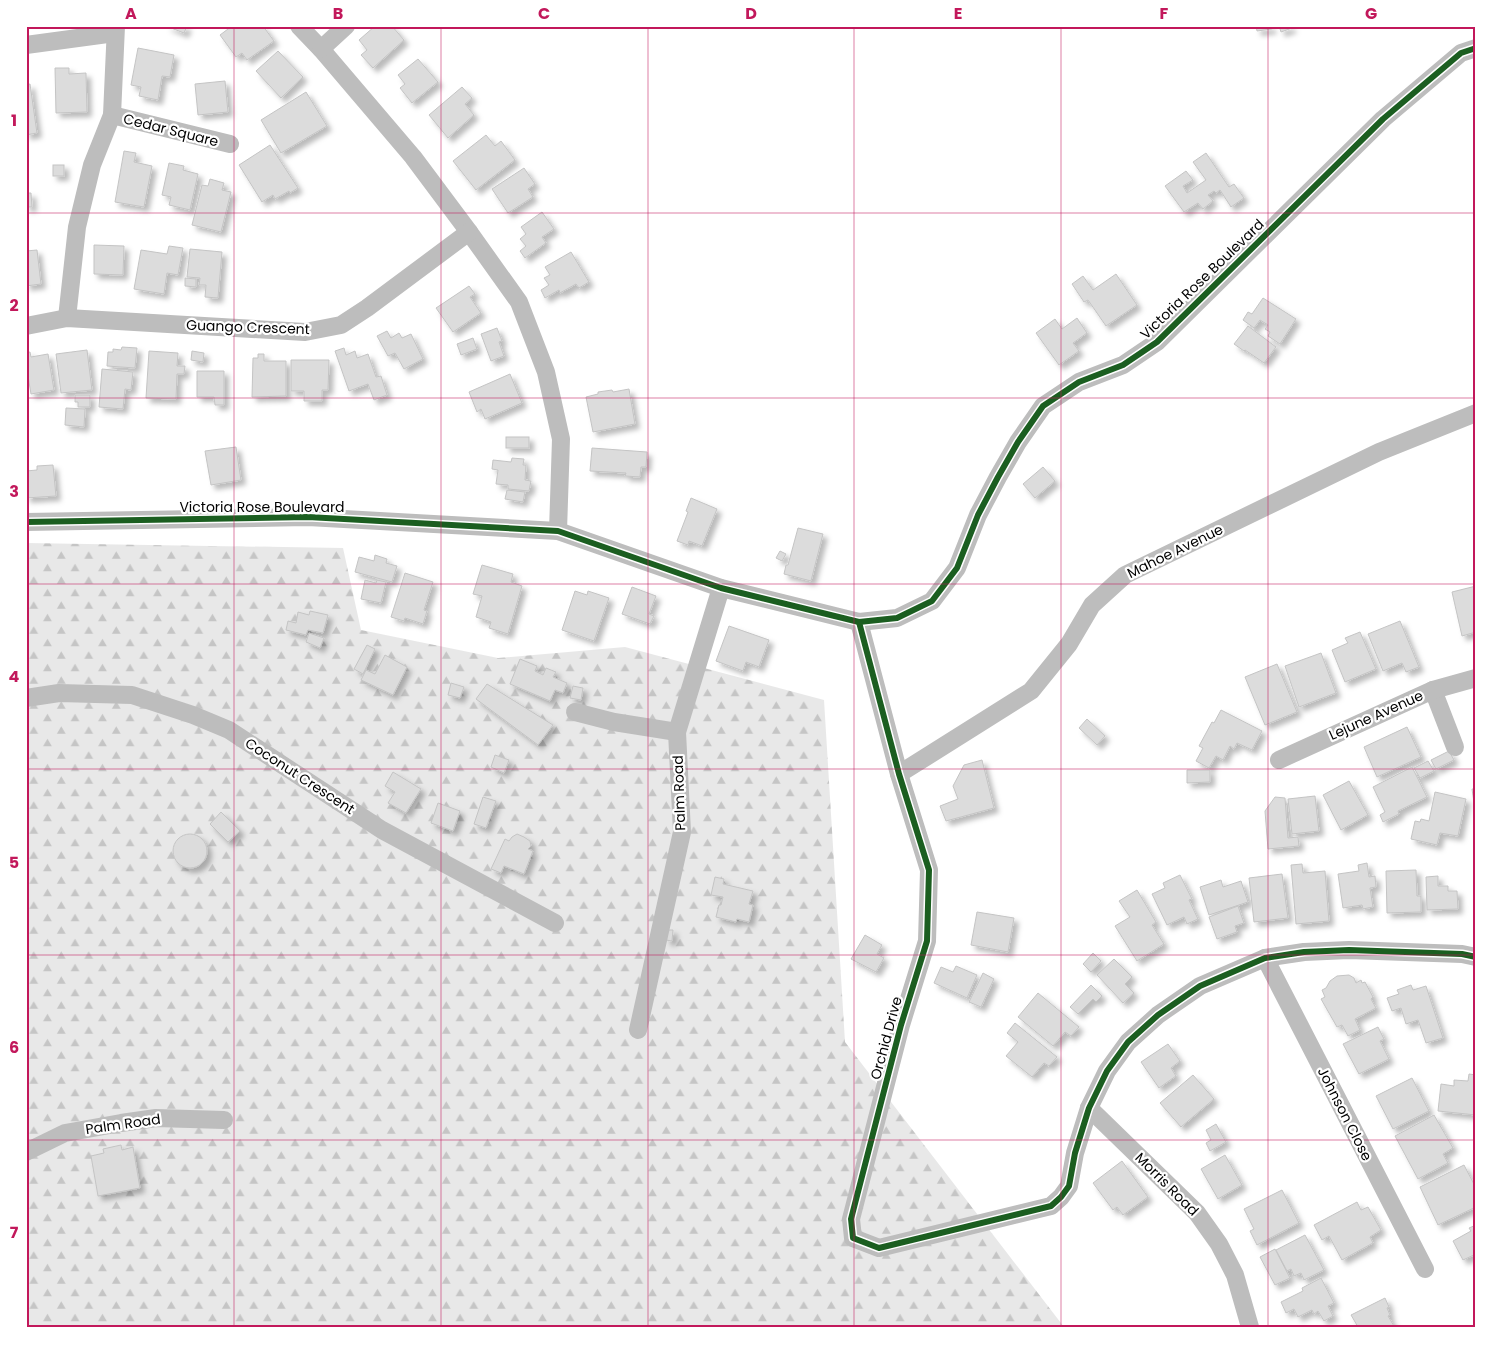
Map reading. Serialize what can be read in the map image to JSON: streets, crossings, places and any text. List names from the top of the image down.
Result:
{
  "streets": {
    "street": [
      "Cedar Square",
      "Victoria Rose Boulevard",
      "Guango Crescent",
      "Mahoe Avenue",
      "Lejune Avenue",
      "Coconut Crescent",
      "Palm Road",
      "Orchid Drive",
      "Johnson Close",
      "Morris Road"
    ]
  },
  "crossings": [
    ["Victoria Rose Boulevard", "Palm Road"],
    ["Victoria Rose Boulevard", "Orchid Drive"],
    ["Mahoe Avenue", "Orchid Drive"],
    ["Orchid Drive", "Morris Road"]
  ],
  "grid": {
    "columns": [
      "A",
      "B",
      "C",
      "D",
      "E",
      "F",
      "G"
    ],
    "rows": [
      "1",
      "2",
      "3",
      "4",
      "5",
      "6",
      "7"
    ]
  }
}
